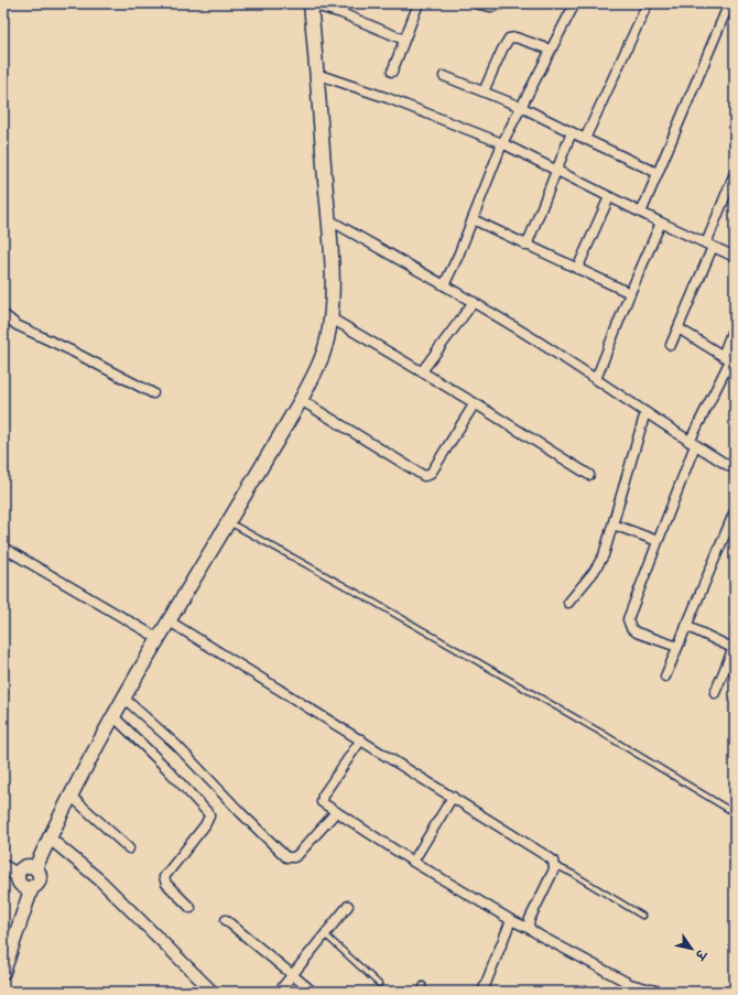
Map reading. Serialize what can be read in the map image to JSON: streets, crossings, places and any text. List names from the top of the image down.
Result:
{
  "north": "bottom right"
}
